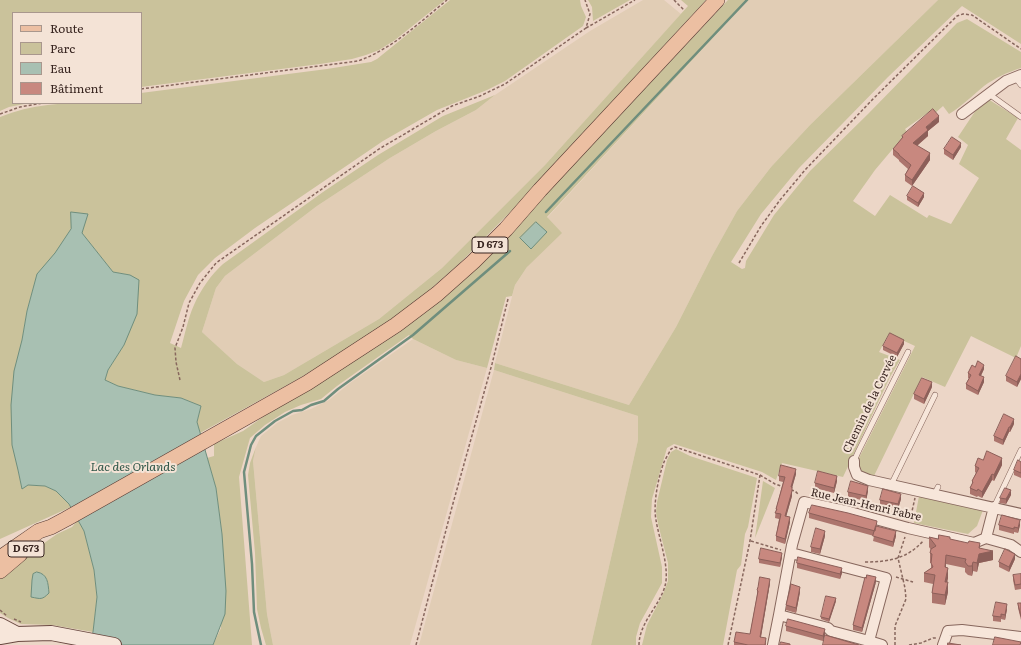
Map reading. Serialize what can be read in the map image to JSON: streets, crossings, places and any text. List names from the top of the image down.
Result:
{
  "streets": {
    "main road": ["D 673"],
    "street": ["Chemin de la Corvée", "Rue Jean-Henri Fabre"]
  },
  "water": ["Lac des Orlands"],
  "legend": [
    "Route",
    "Parc",
    "Eau",
    "Bâtiment"
  ]
}
